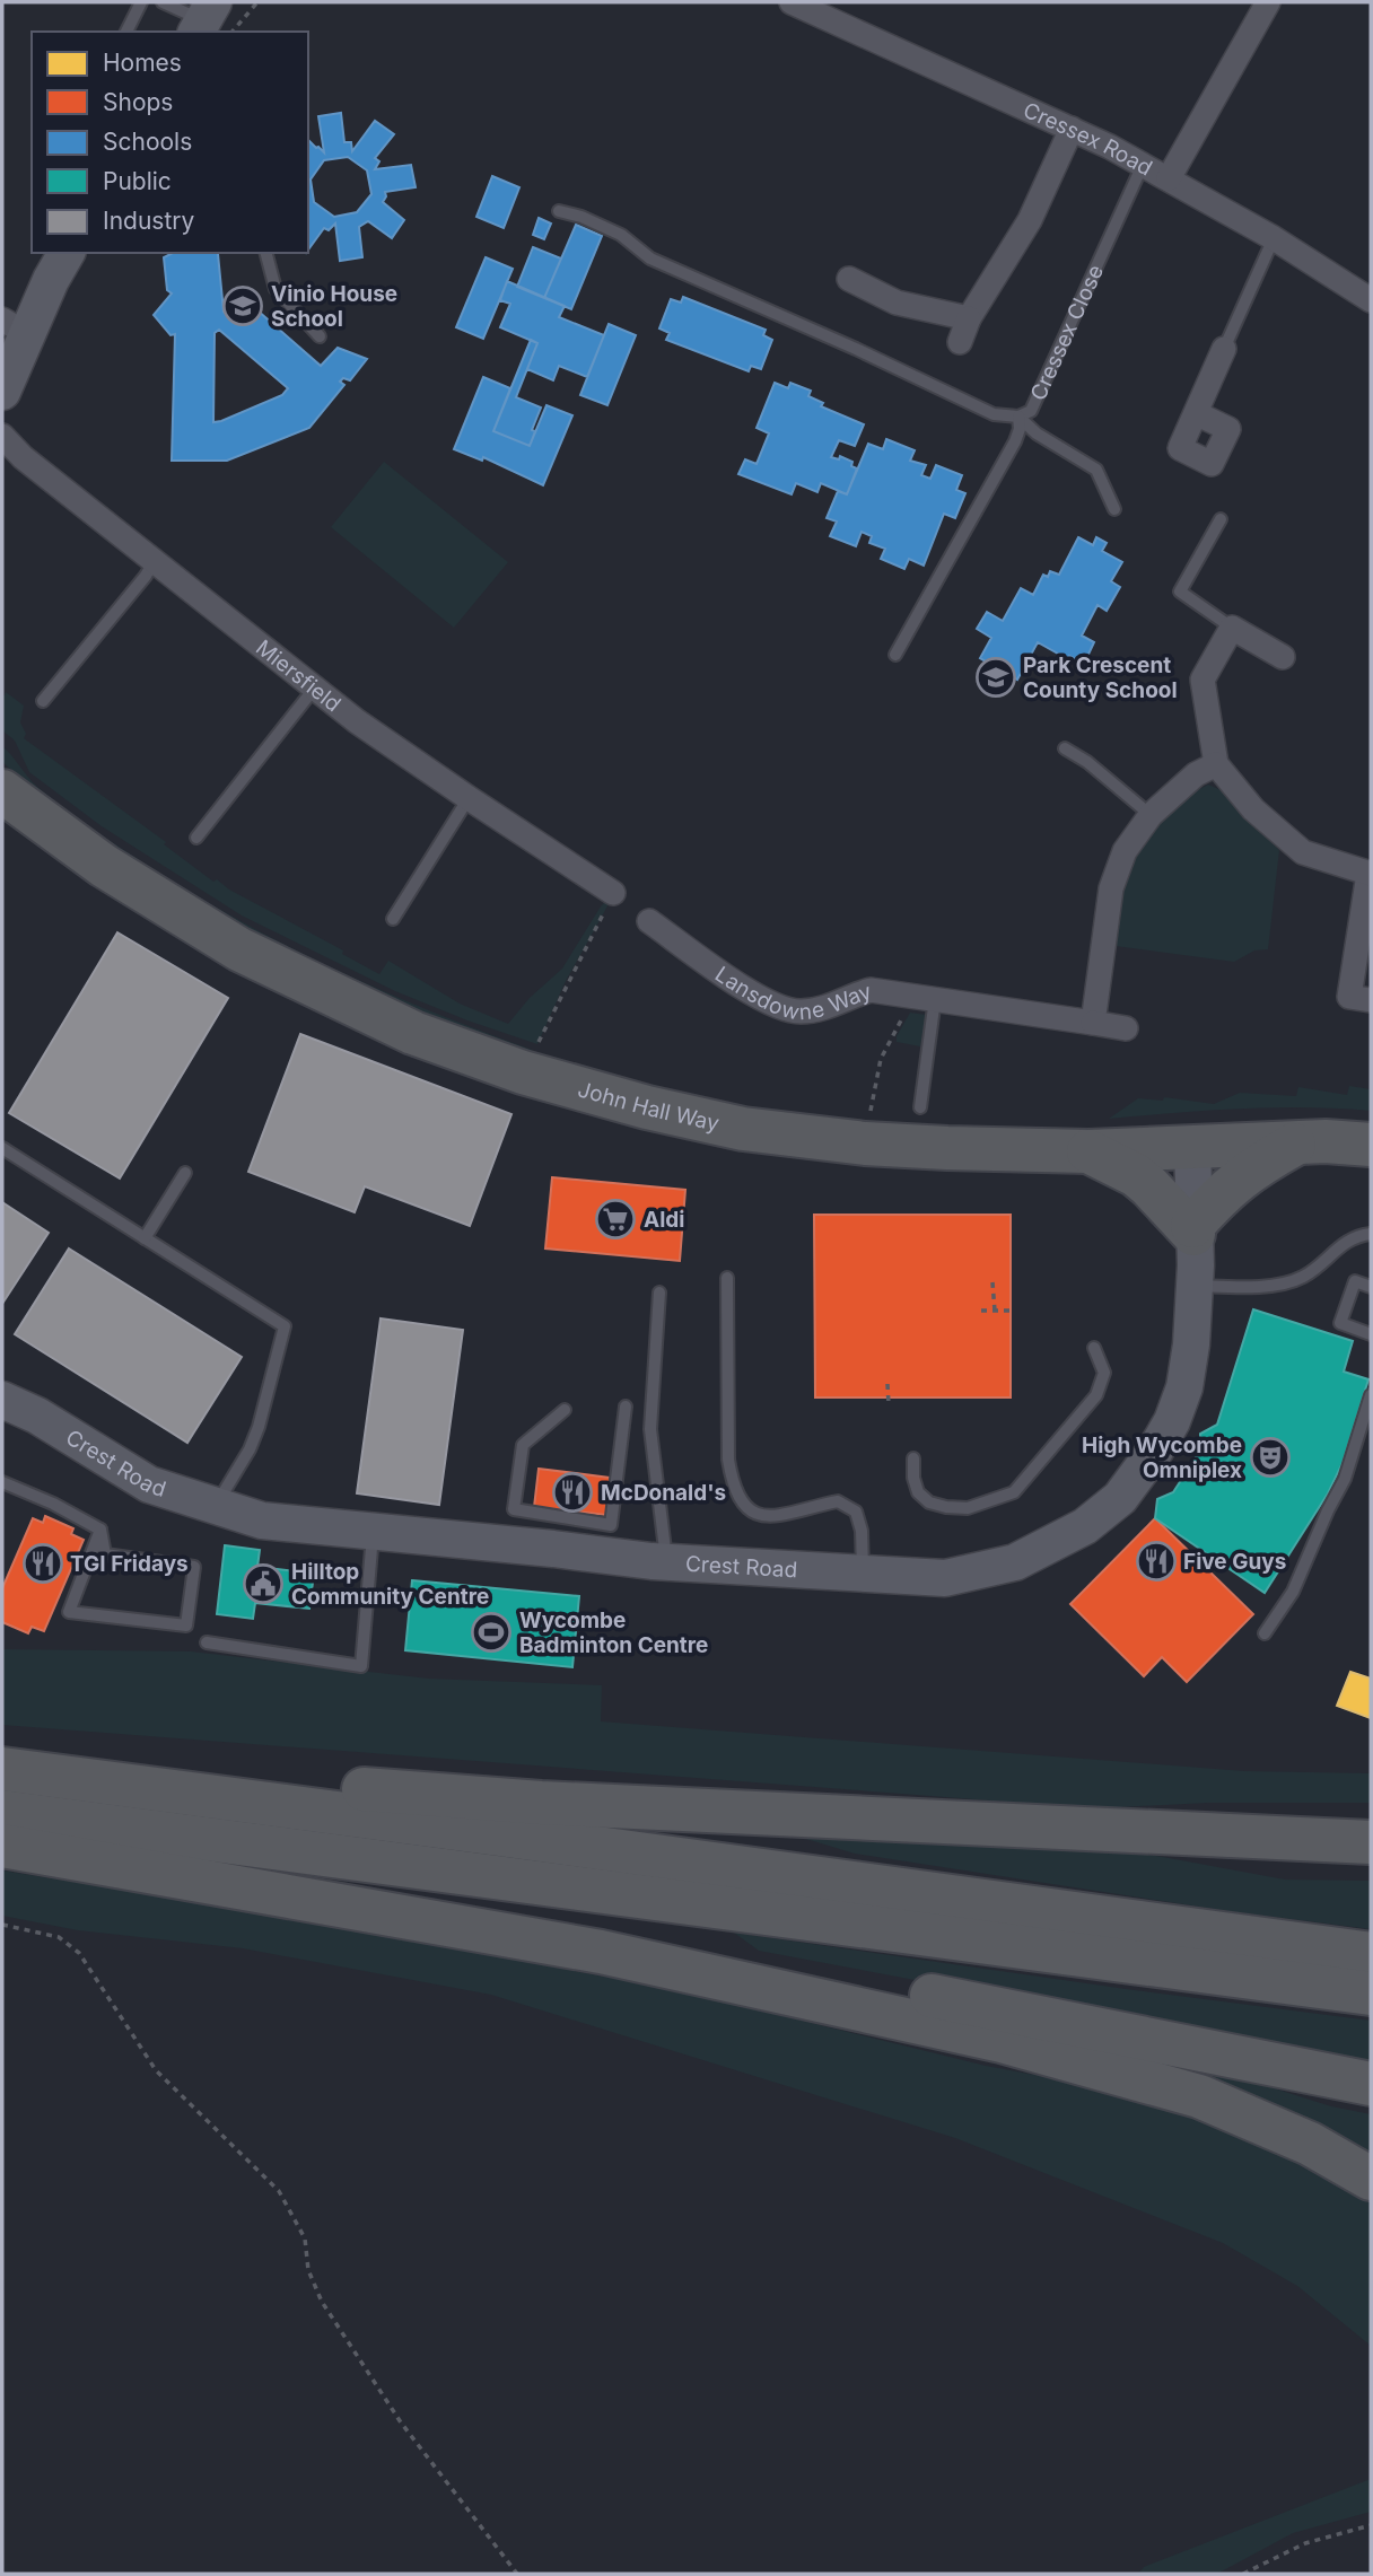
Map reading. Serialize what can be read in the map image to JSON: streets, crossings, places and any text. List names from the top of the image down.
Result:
{
  "streets": {
    "highway": ["John Hall Way"],
    "street": [
      "Cressex Road",
      "Miersfield",
      "Lansdowne Way",
      "Crest Road"
    ],
    "lane": ["Cressex Close"]
  },
  "crossings": [
    ["Cressex Road", "Cressex Close"],
    ["John Hall Way", "Crest Road"]
  ],
  "places": {
    "school or university": ["Vinio House School", "Park Crescent County School"],
    "supermarket": ["Aldi"],
    "theatre": ["High Wycombe Omniplex"],
    "restaurant": ["McDonald's", "Five Guys", "TGI Fridays"],
    "public building": ["Hilltop Community Centre"],
    "sports": ["Wycombe Badminton Centre"]
  },
  "legend": [
    "Homes",
    "Shops",
    "Schools",
    "Public",
    "Industry"
  ]
}
